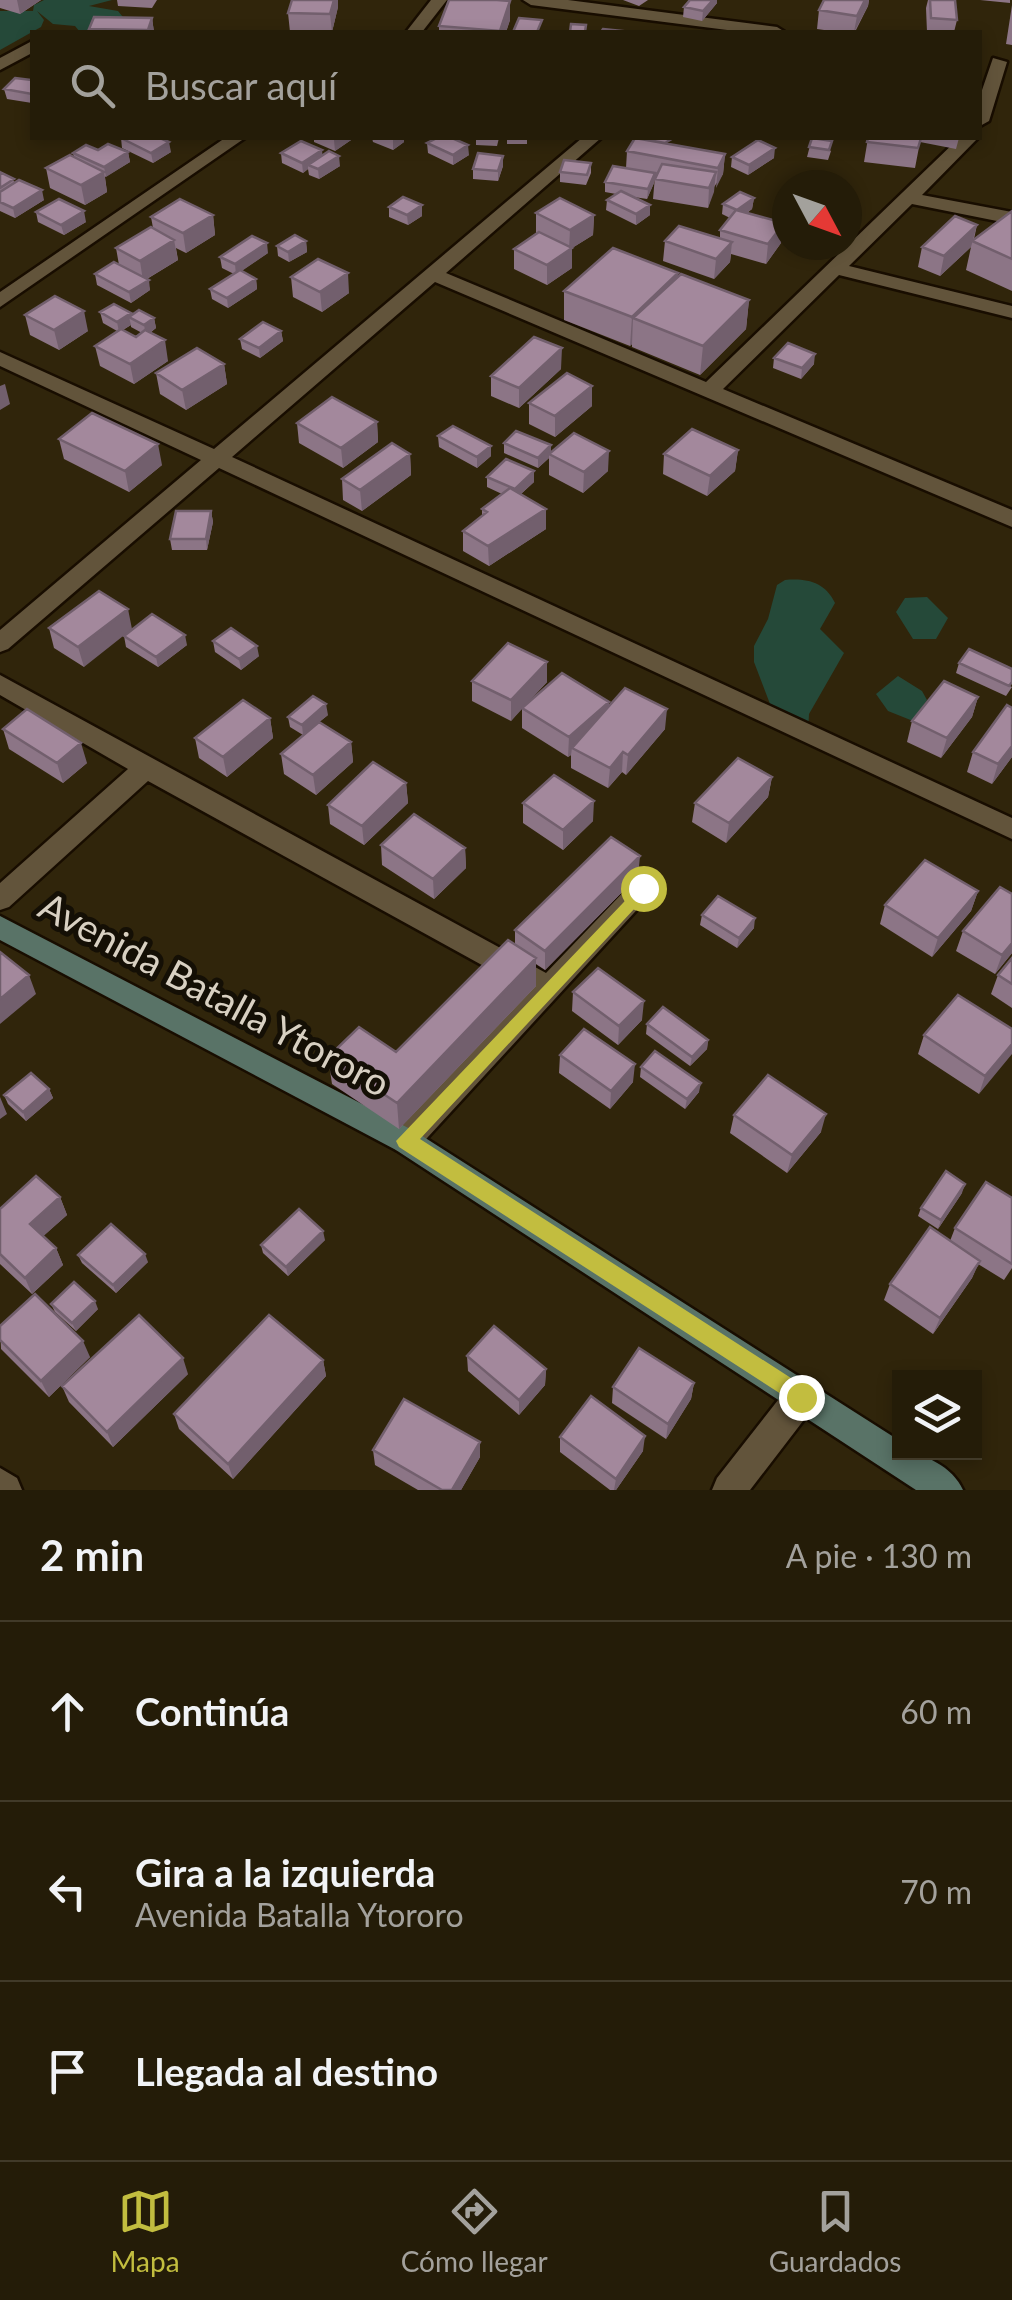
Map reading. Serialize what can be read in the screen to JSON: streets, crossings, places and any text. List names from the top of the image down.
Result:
{
  "streets": {
    "street": ["Avenida Batalla Ytororo"]
  },
  "north": "bottom right",
  "page": {
    "search": "Buscar aquí",
    "heading": ["2 min", "A pie · 130 m"],
    "list": [
      ["Continúa", "60 m"],
      ["Gira a la izquierda", "Avenida Batalla Ytororo", "70 m"],
      "Llegada al destino"
    ],
    "nav": ["Mapa", "Cómo llegar", "Guardados"]
  }
}
